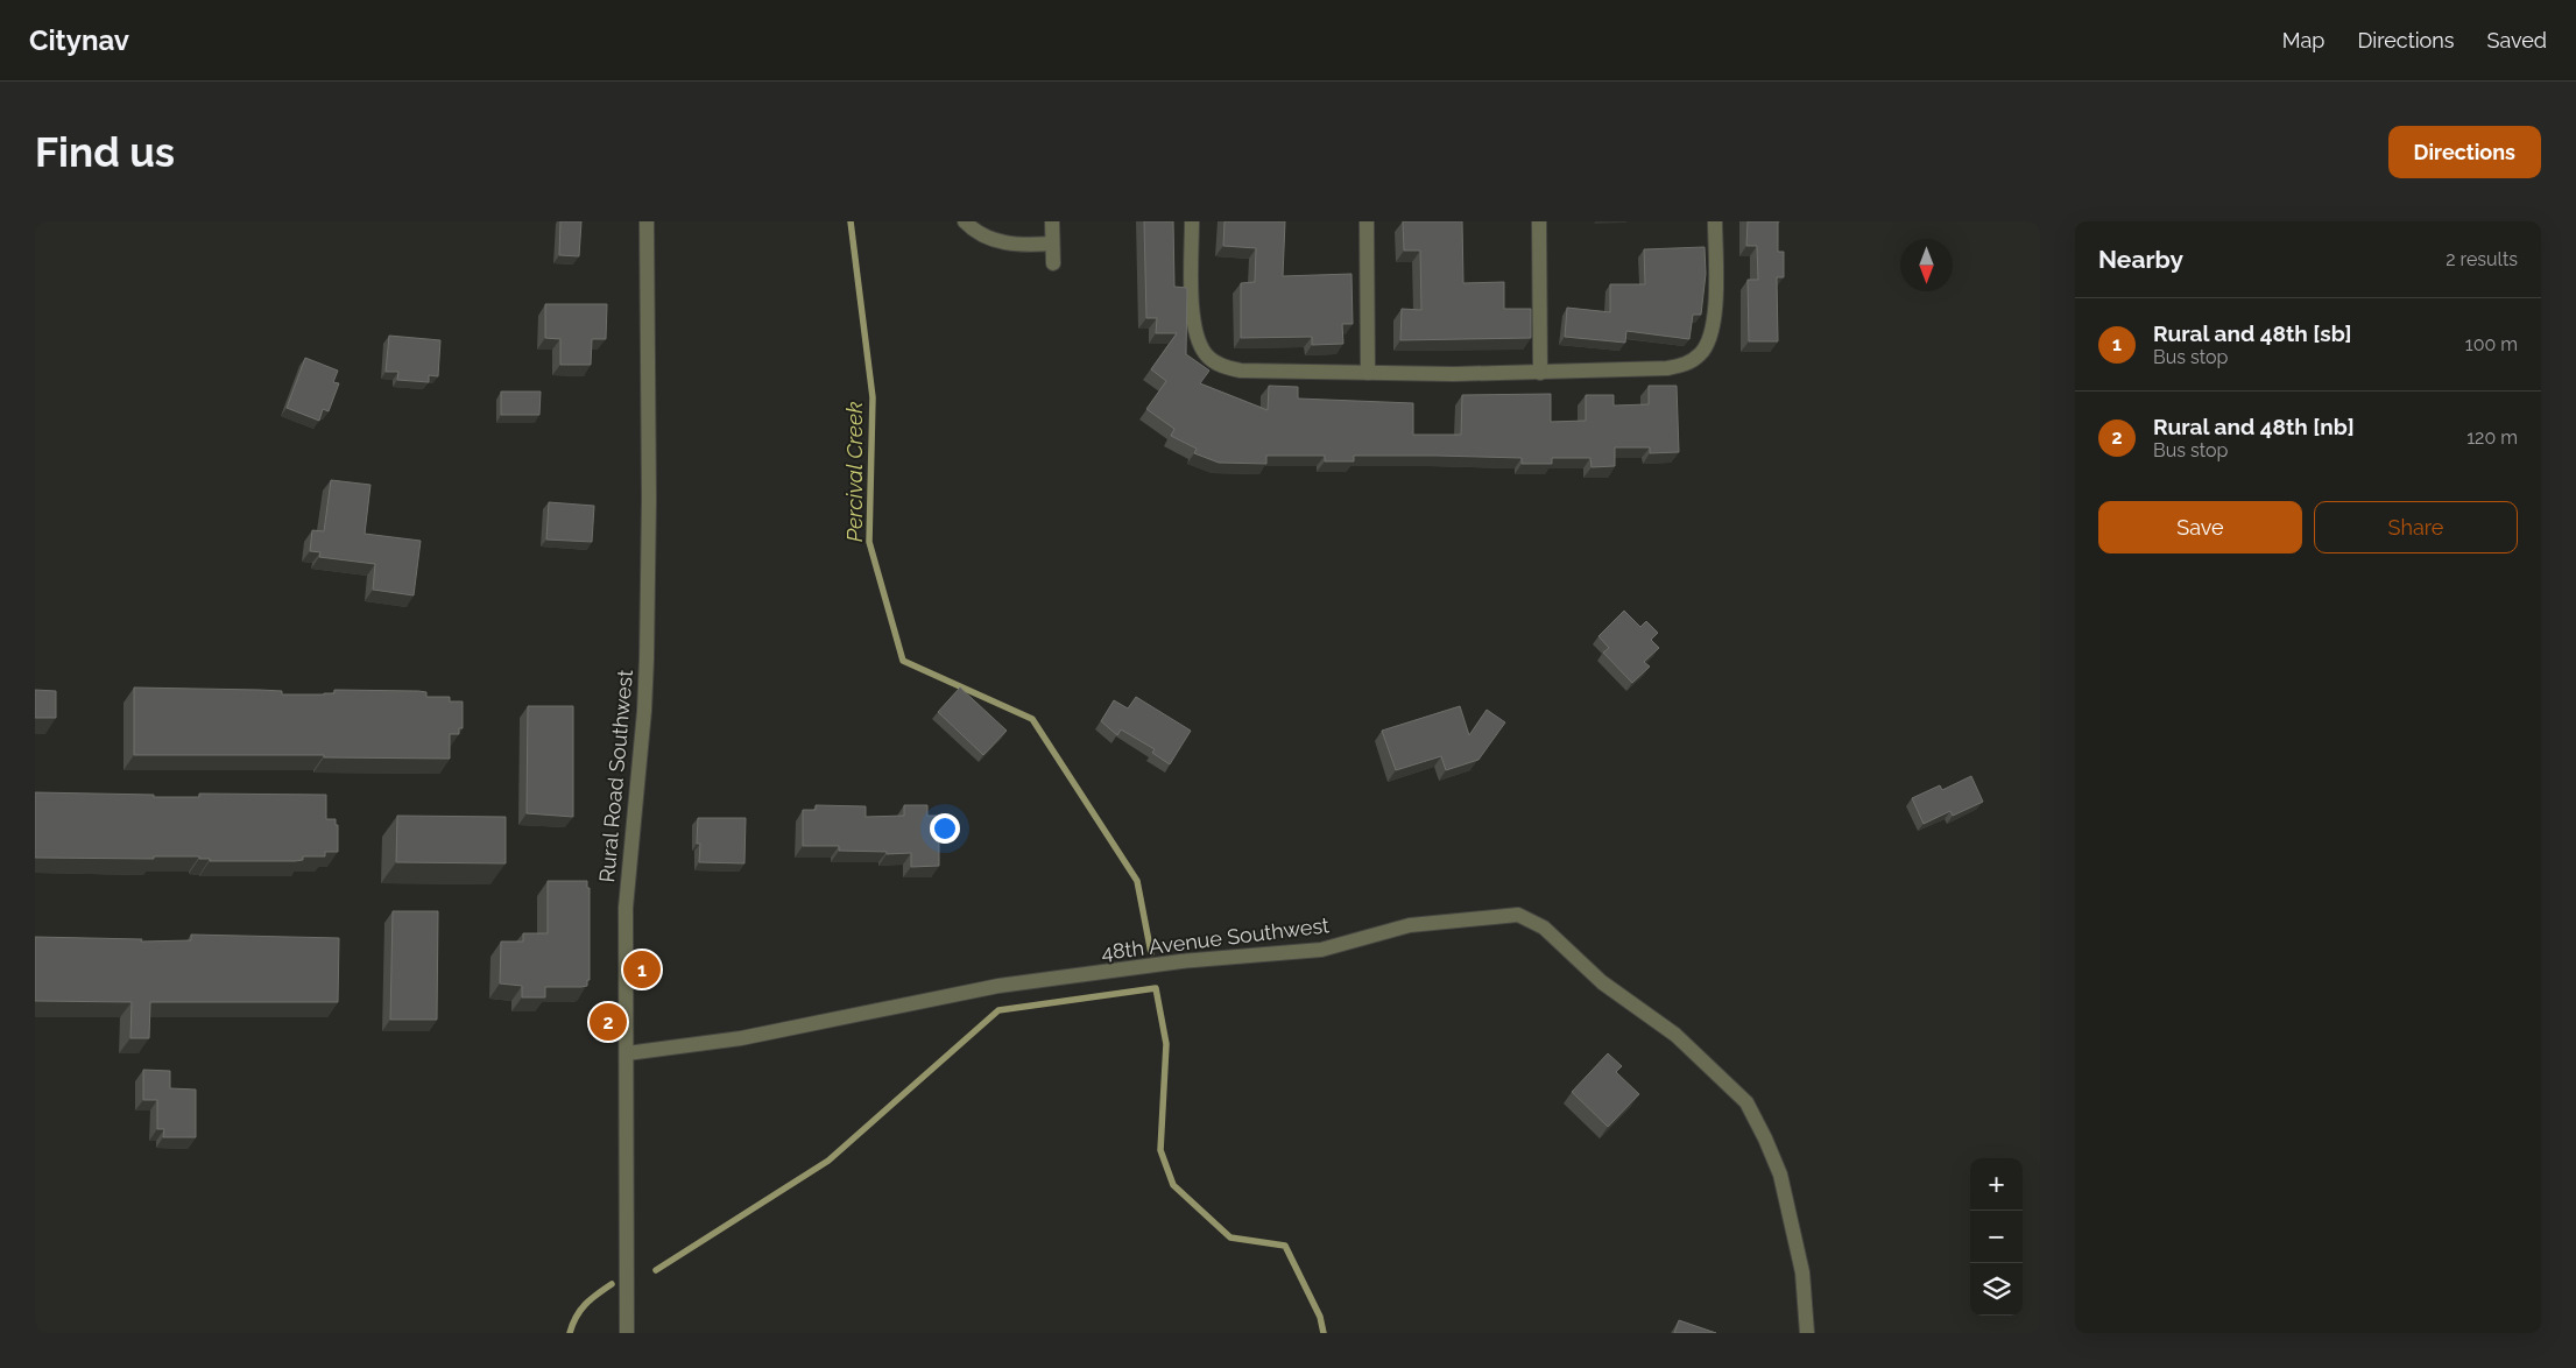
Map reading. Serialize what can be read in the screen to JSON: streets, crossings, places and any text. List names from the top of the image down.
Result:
{
  "streets": {
    "street": ["Rural Road Southwest", "48th Avenue Southwest"]
  },
  "crossings": [
    ["Rural Road Southwest", "48th Avenue Southwest"]
  ],
  "water": ["Percival Creek"],
  "north": "bottom",
  "page": {
    "header": "Citynav",
    "nav": ["Map", "Directions", "Saved"],
    "buttons": [
      "Directions",
      ["Save", "Share"]
    ],
    "title": "Find us",
    "heading": ["Nearby", "2 results"],
    "list": [
      {
        "mark": "1",
        "name": "Rural and 48th [sb]",
        "note": "Bus stop",
        "value": "100 m"
      },
      {
        "mark": "2",
        "name": "Rural and 48th [nb]",
        "note": "Bus stop",
        "value": "120 m"
      }
    ],
    "pins": ["1", "2"],
    "map_buttons": ["+", "−"]
  }
}
